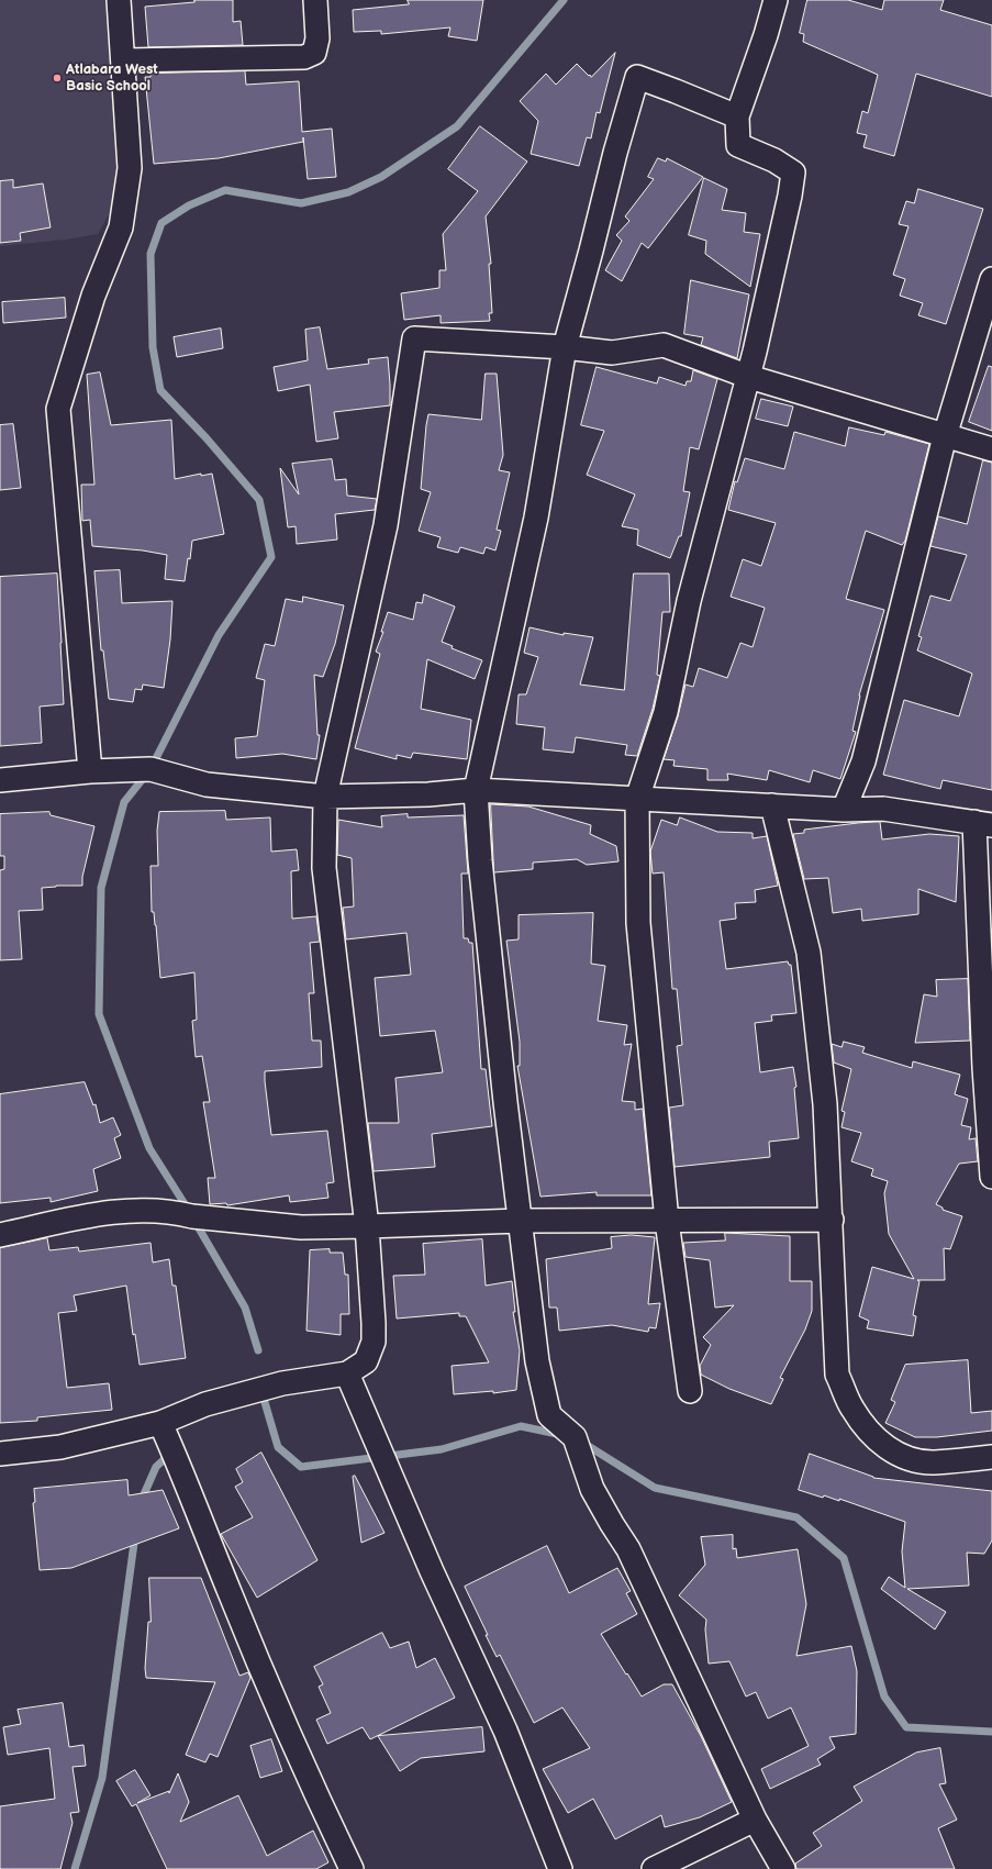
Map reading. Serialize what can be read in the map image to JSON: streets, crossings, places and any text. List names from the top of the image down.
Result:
{
  "places": ["Atlabara West Basic School"]
}
